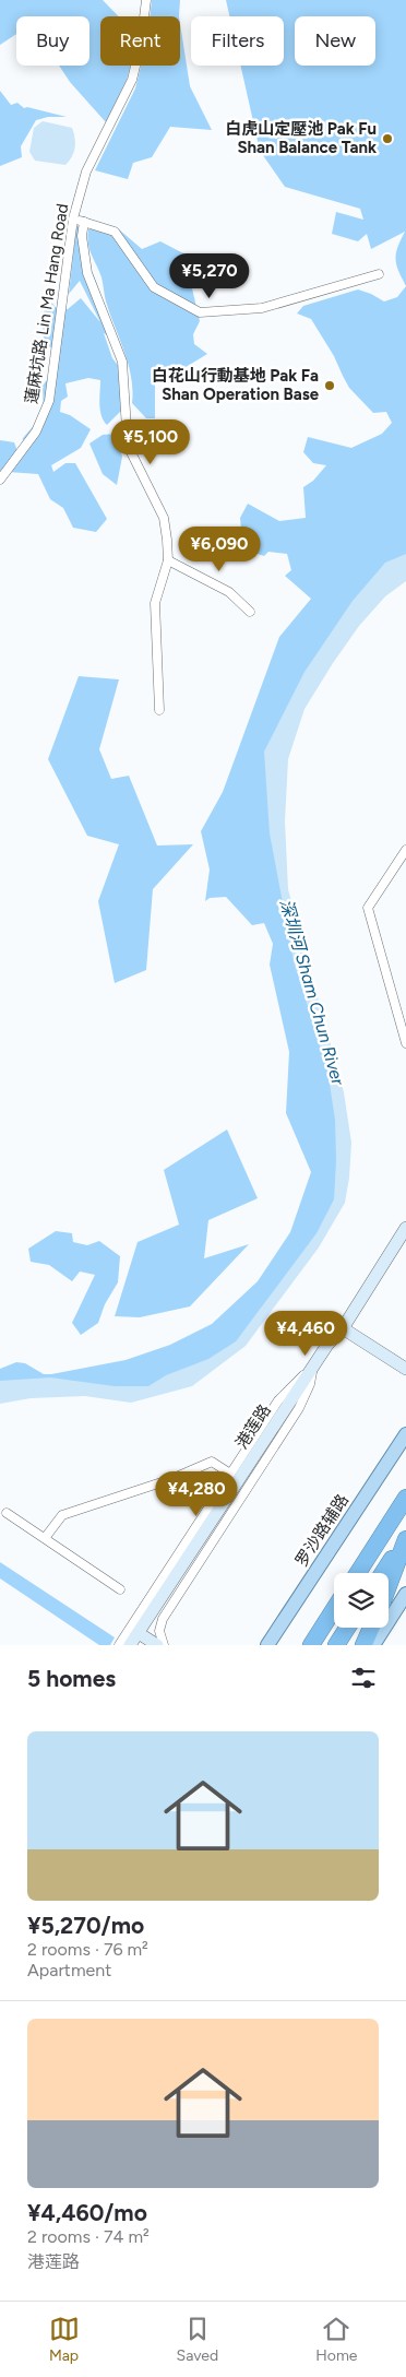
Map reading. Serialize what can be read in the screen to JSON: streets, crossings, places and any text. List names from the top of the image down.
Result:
{
  "streets": {
    "main road": ["罗沙路辅路"],
    "street": ["蓮麻坑路 Lin Ma Hang Road", "港莲路"]
  },
  "water": ["深圳河 Sham Chun River"],
  "places": ["白虎山定壓池 Pak Fu Shan Balance Tank", "白花山行動基地 Pak Fa Shan Operation Base"],
  "page": {
    "chip": [
      "Buy",
      "Rent",
      "Filters",
      "New"
    ],
    "price": [
      "¥5,270",
      "¥5,100",
      "¥6,090",
      "¥4,460",
      "¥4,280"
    ],
    "heading": "5 homes",
    "list": [
      {
        "name": "¥5,270/mo",
        "note": "2 rooms · 76 m² · Apartment"
      },
      {
        "name": "¥4,460/mo",
        "note": "2 rooms · 74 m² · 港莲路"
      }
    ],
    "tabs": ["Map", "Saved", "Home"]
  }
}
